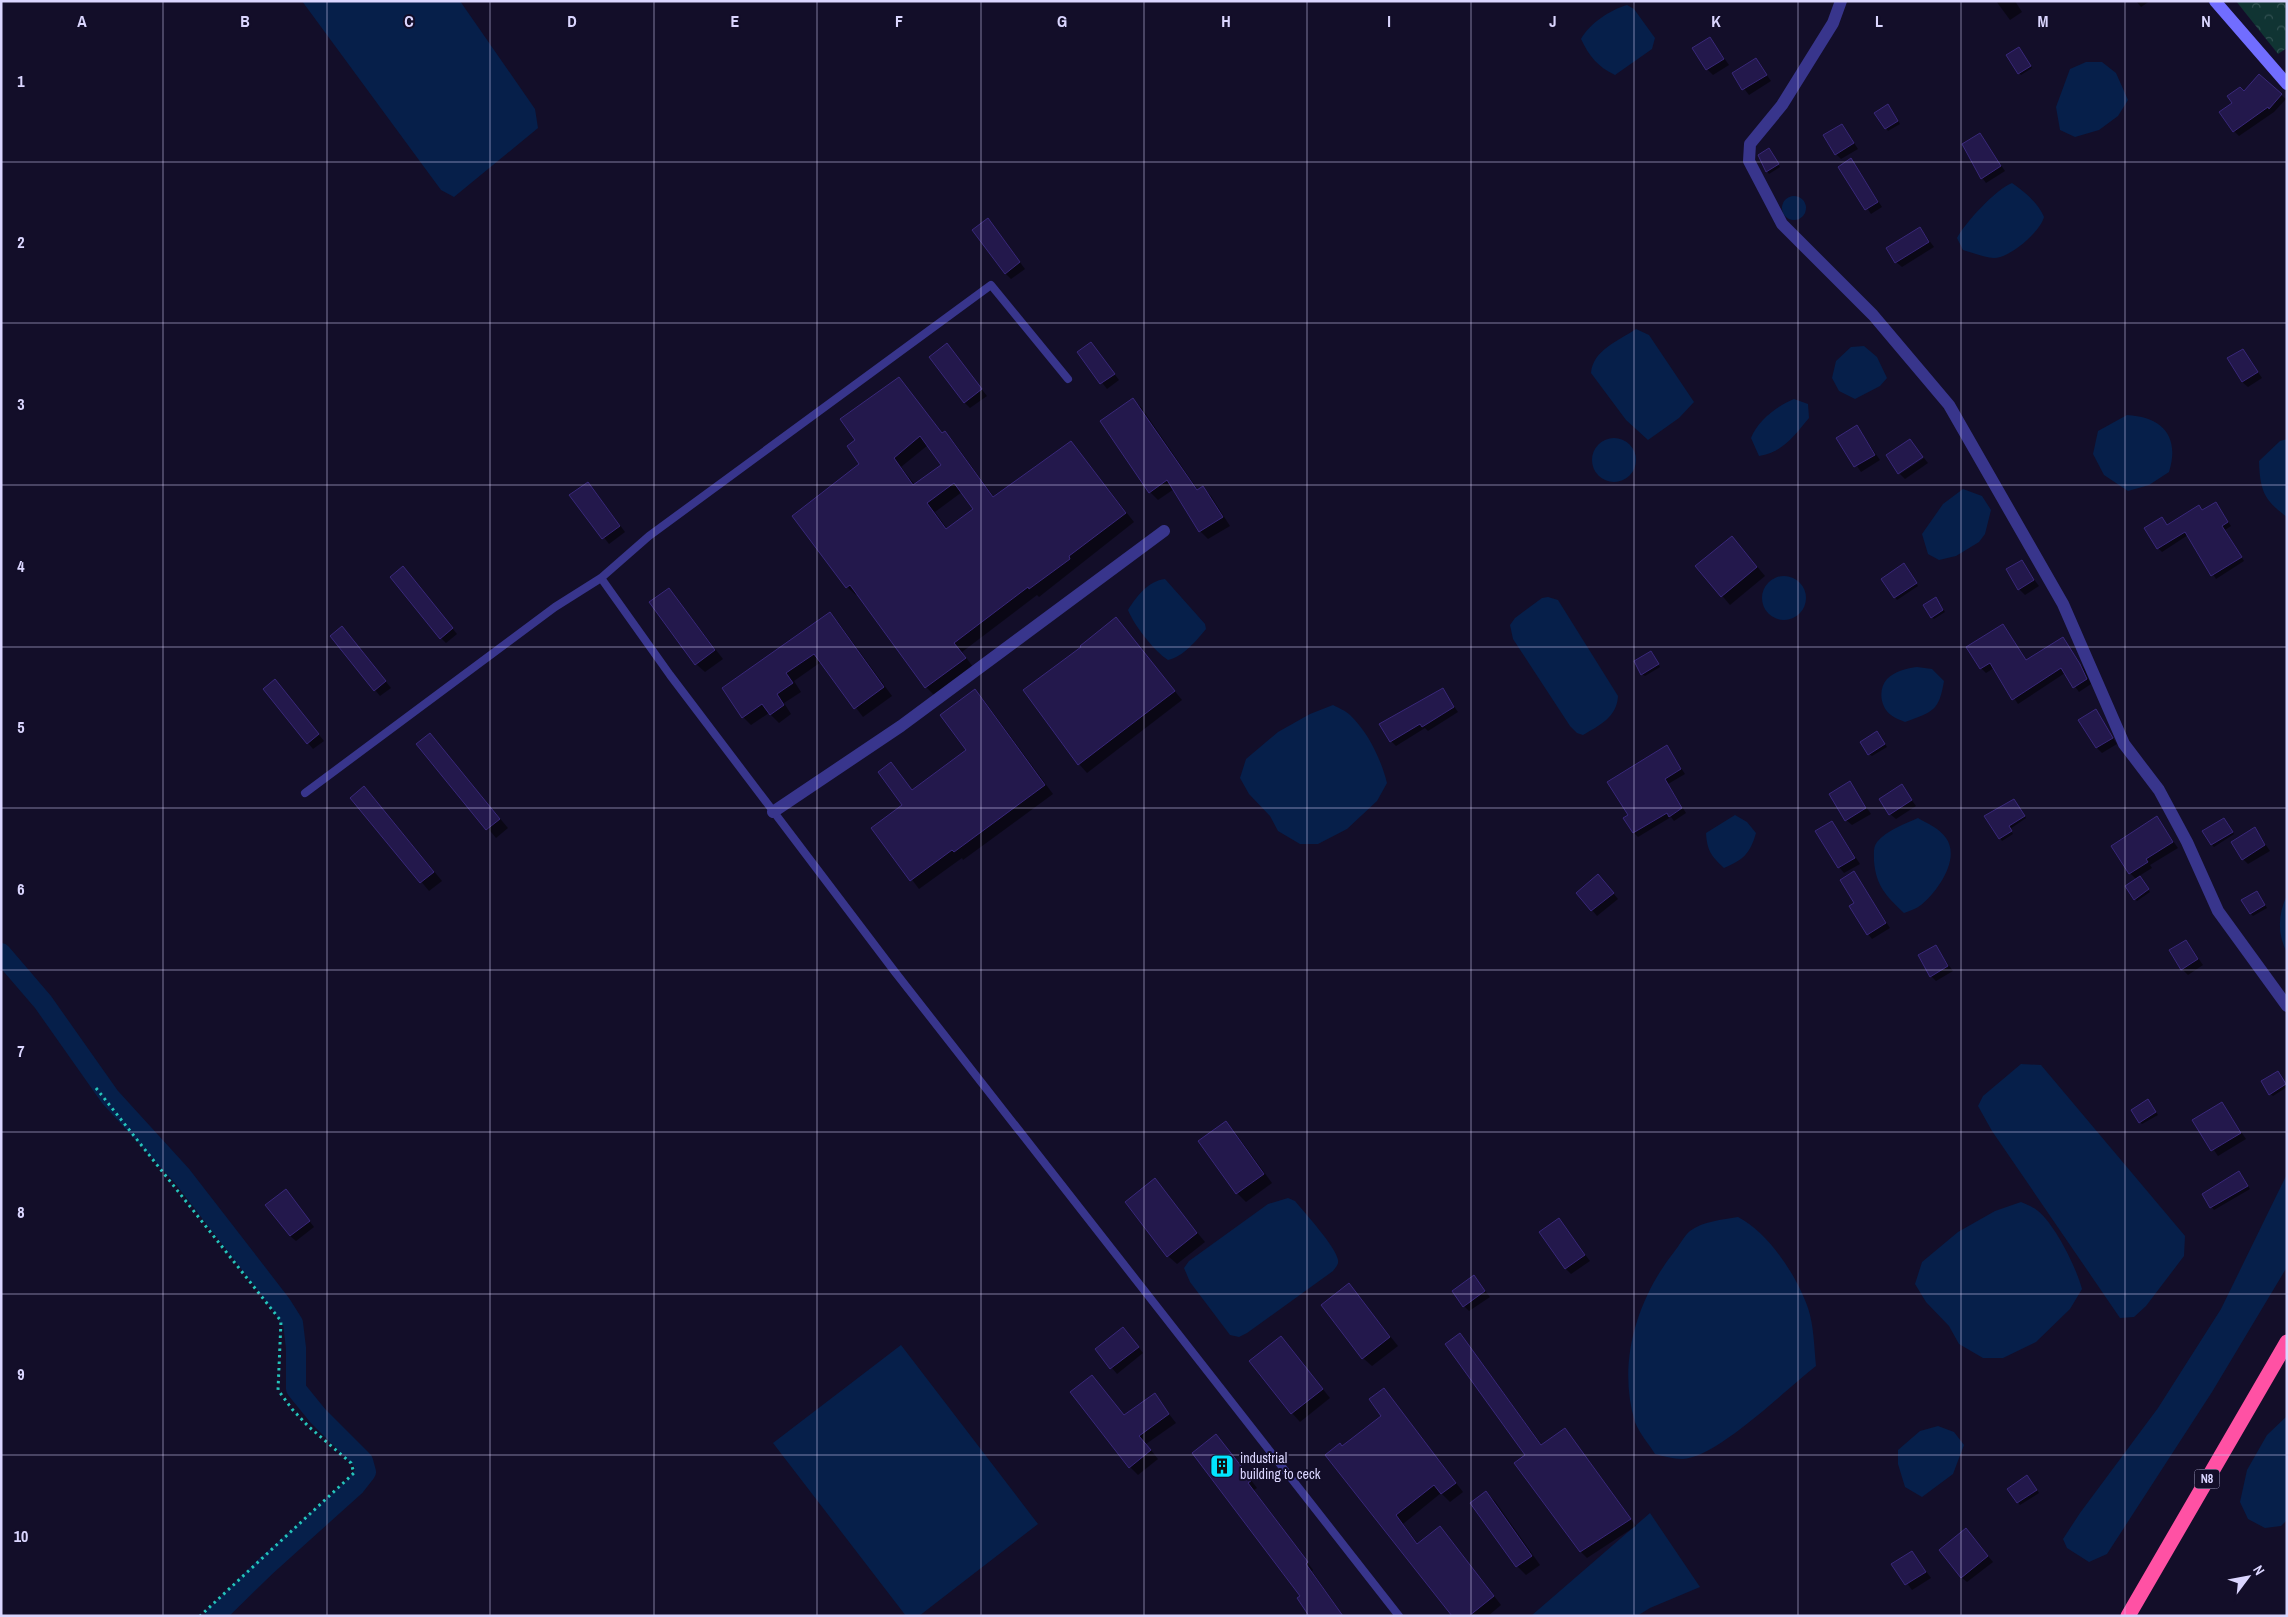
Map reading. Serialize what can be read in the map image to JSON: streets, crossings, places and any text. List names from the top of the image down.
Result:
{
  "streets": {
    "highway": ["N8"]
  },
  "places": {
    "building": ["industrial building to ceck"]
  },
  "north": "top right",
  "grid": {
    "columns": [
      "A",
      "B",
      "C",
      "D",
      "E",
      "F",
      "G",
      "H",
      "I",
      "J",
      "K",
      "L",
      "M",
      "N"
    ],
    "rows": [
      "1",
      "2",
      "3",
      "4",
      "5",
      "6",
      "7",
      "8",
      "9",
      "10"
    ]
  }
}
